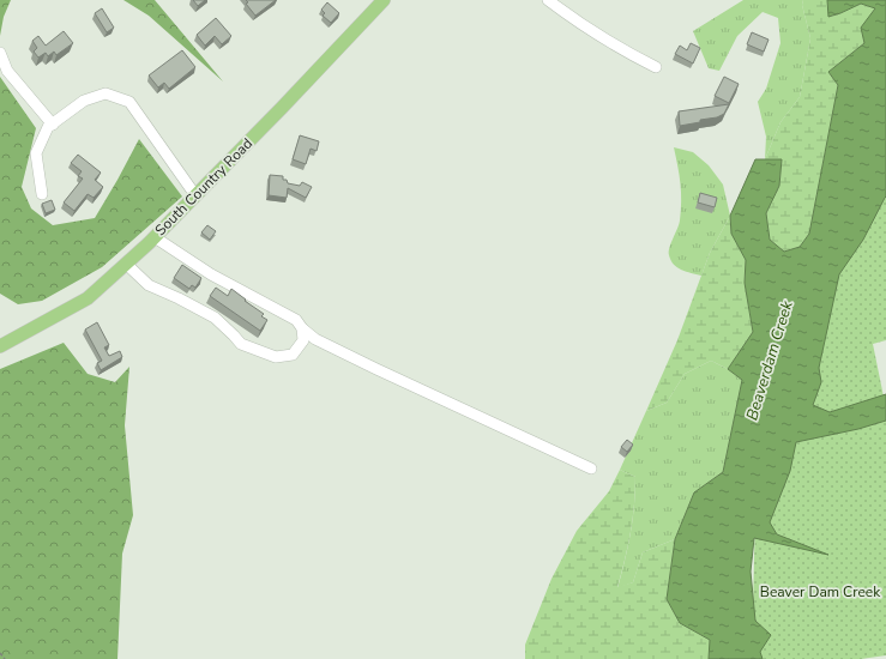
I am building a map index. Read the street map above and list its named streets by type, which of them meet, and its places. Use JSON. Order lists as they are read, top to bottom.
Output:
{
  "streets": {
    "main road": ["South Country Road"]
  },
  "water": ["Beaverdam Creek"],
  "parks": ["Beaver Dam Creek"]
}
